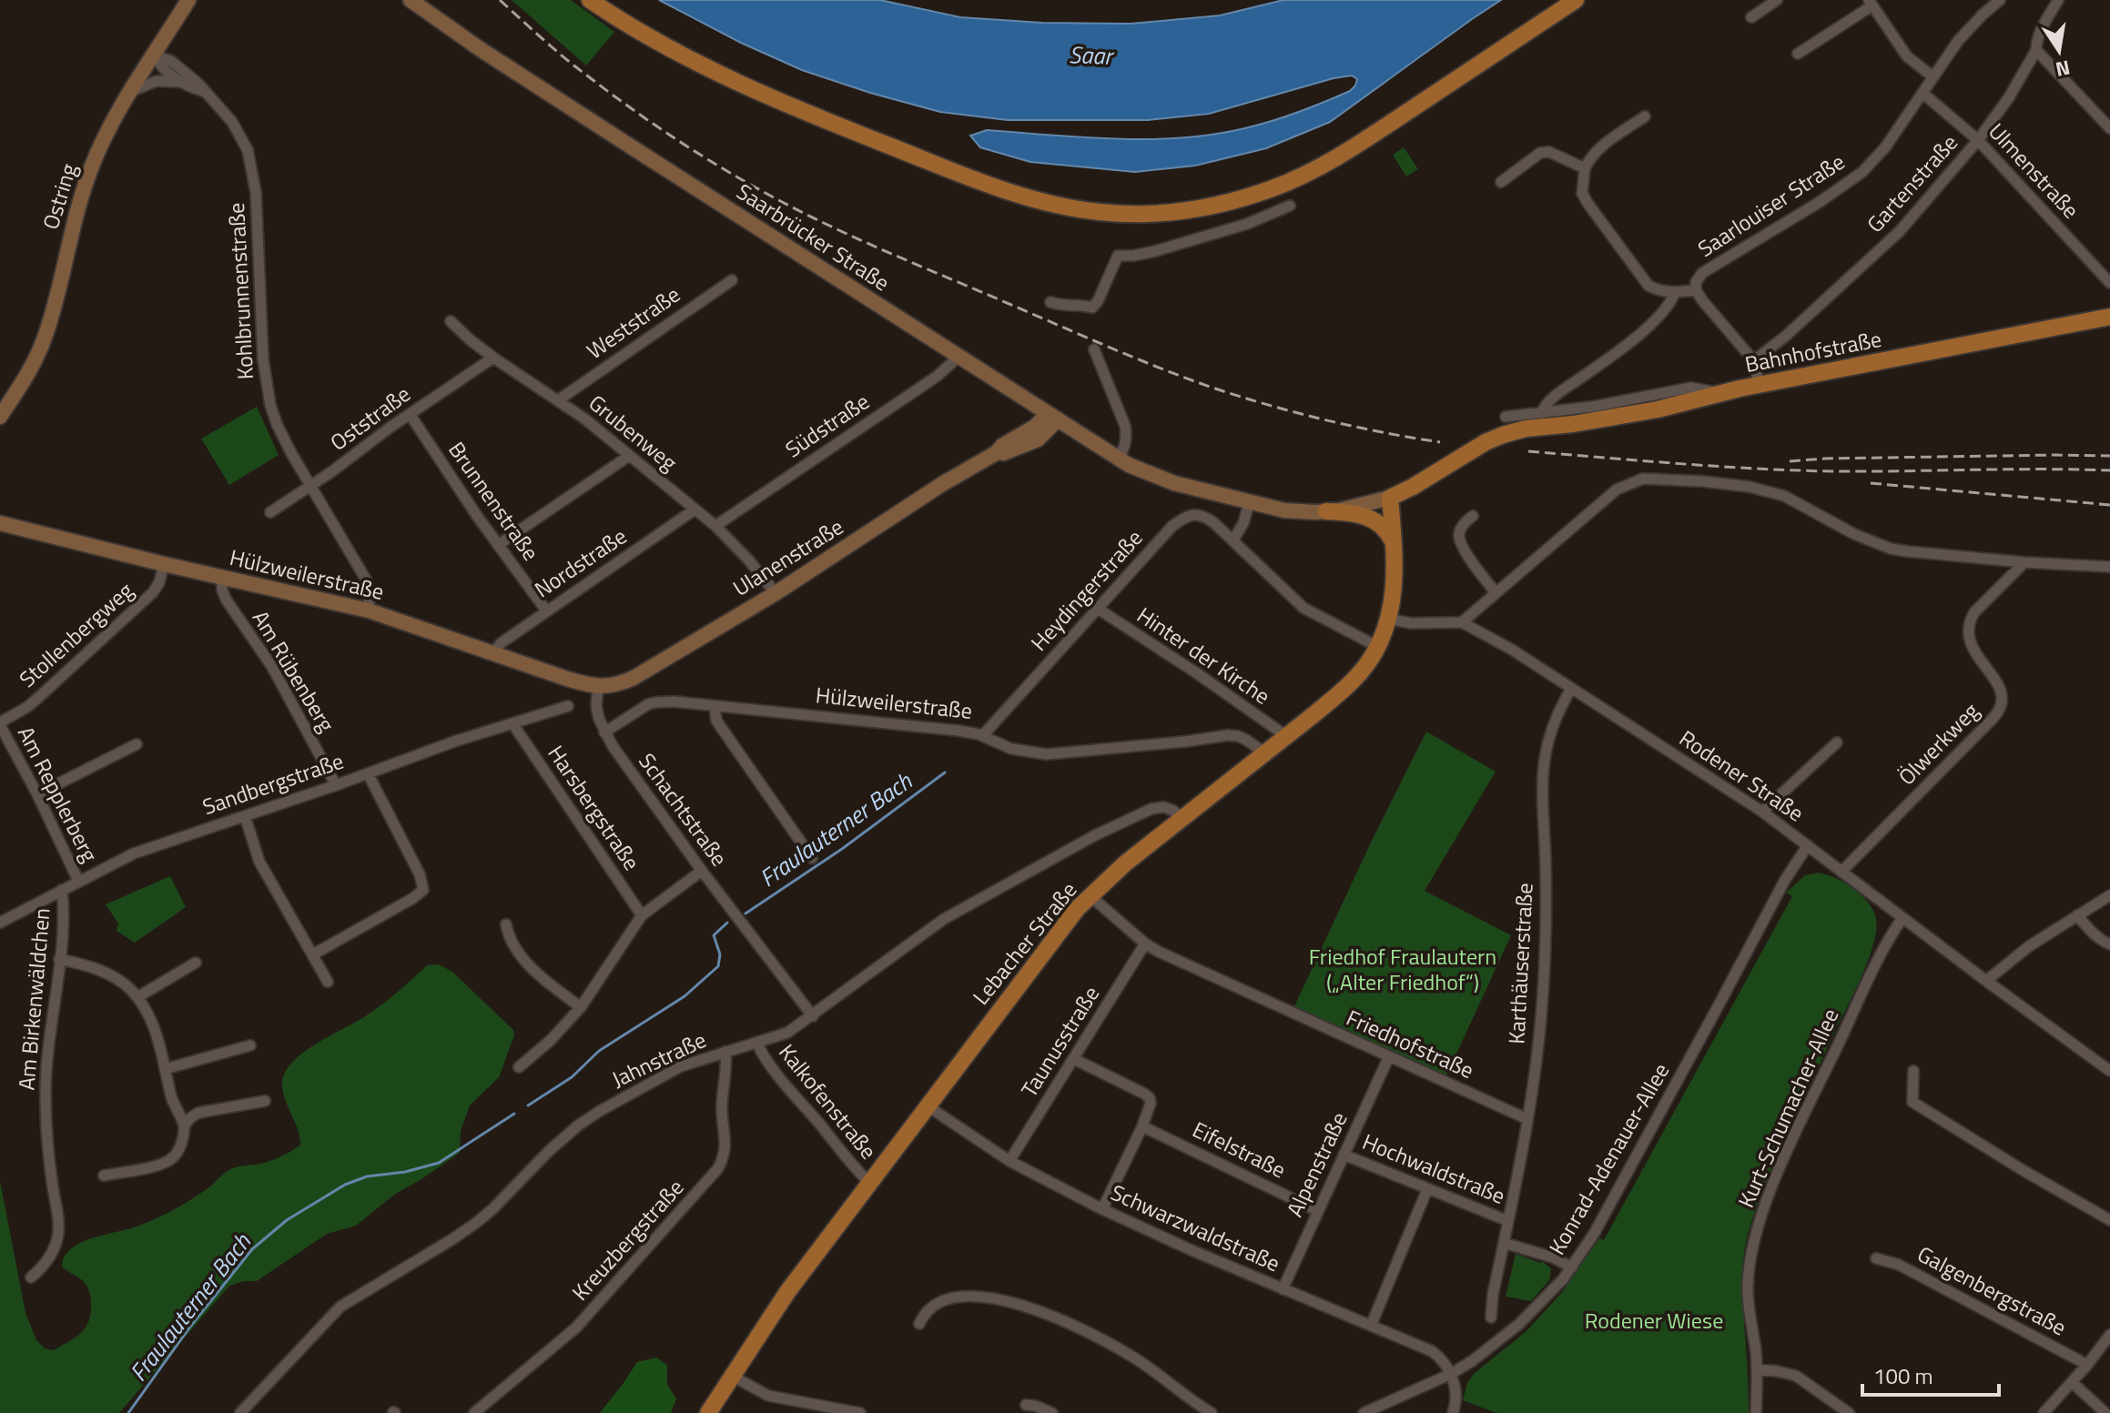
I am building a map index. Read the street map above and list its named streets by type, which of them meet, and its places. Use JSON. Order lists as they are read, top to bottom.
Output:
{
  "streets": {
    "main road": ["Bahnhofstraße", "Lebacher Straße"],
    "street": [
      "Ulmenstraße",
      "Gartenstraße",
      "Ostring",
      "Saarlouiser Straße",
      "Saarbrücker Straße",
      "Kohlbrunnenstraße",
      "Weststraße",
      "Oststraße",
      "Südstraße",
      "Grubenweg",
      "Brunnenstraße",
      "Ulanenstraße",
      "Nordstraße",
      "Hülzweilerstraße",
      "Heydingerstraße",
      "Stollenbergweg",
      "Hinter der Kirche",
      "Am Rübenberg",
      "Ölwerkweg",
      "Rodener Straße",
      "Sandbergstraße",
      "Am Repplerberg",
      "Harsbergstraße",
      "Schachtstraße",
      "Karthäuserstraße",
      "Am Birkenwäldchen",
      "Taunusstraße",
      "Friedhofstraße",
      "Jahnstraße",
      "Kalkofenstraße",
      "Kurt-Schumacher-Allee",
      "Eifelstraße",
      "Konrad-Adenauer-Allee",
      "Alpenstraße",
      "Hochwaldstraße",
      "Schwarzwaldstraße",
      "Kreuzbergstraße",
      "Galgenbergstraße"
    ]
  },
  "crossings": [
    ["Ulmenstraße", "Gartenstraße"],
    ["Ulmenstraße", "Saarlouiser Straße"],
    ["Ostring", "Kohlbrunnenstraße"],
    ["Saarbrücker Straße", "Bahnhofstraße"],
    ["Saarbrücker Straße", "Südstraße"],
    ["Saarbrücker Straße", "Ulanenstraße"],
    ["Saarbrücker Straße", "Lebacher Straße"],
    ["Kohlbrunnenstraße", "Oststraße"],
    ["Kohlbrunnenstraße", "Hülzweilerstraße"],
    ["Weststraße", "Grubenweg"],
    ["Bahnhofstraße", "Lebacher Straße"],
    ["Oststraße", "Grubenweg"],
    ["Oststraße", "Brunnenstraße"],
    ["Südstraße", "Grubenweg"],
    ["Grubenweg", "Ulanenstraße"],
    ["Grubenweg", "Nordstraße"],
    ["Brunnenstraße", "Nordstraße"],
    ["Ulanenstraße", "Hülzweilerstraße"],
    ["Ulanenstraße", "Schachtstraße"],
    ["Nordstraße", "Hülzweilerstraße"],
    ["Hülzweilerstraße", "Heydingerstraße"],
    ["Hülzweilerstraße", "Stollenbergweg"],
    ["Hülzweilerstraße", "Am Rübenberg"],
    ["Hülzweilerstraße", "Schachtstraße"],
    ["Hülzweilerstraße", "Lebacher Straße"],
    ["Heydingerstraße", "Hinter der Kirche"],
    ["Heydingerstraße", "Lebacher Straße"],
    ["Stollenbergweg", "Am Repplerberg"],
    ["Hinter der Kirche", "Lebacher Straße"],
    ["Am Rübenberg", "Sandbergstraße"],
    ["Ölwerkweg", "Rodener Straße"],
    ["Rodener Straße", "Karthäuserstraße"],
    ["Rodener Straße", "Kurt-Schumacher-Allee"],
    ["Rodener Straße", "Konrad-Adenauer-Allee"],
    ["Sandbergstraße", "Am Repplerberg"],
    ["Sandbergstraße", "Harsbergstraße"],
    ["Sandbergstraße", "Am Birkenwäldchen"],
    ["Schachtstraße", "Jahnstraße"],
    ["Lebacher Straße", "Friedhofstraße"],
    ["Lebacher Straße", "Jahnstraße"],
    ["Lebacher Straße", "Kalkofenstraße"],
    ["Lebacher Straße", "Schwarzwaldstraße"],
    ["Karthäuserstraße", "Friedhofstraße"],
    ["Karthäuserstraße", "Hochwaldstraße"],
    ["Taunusstraße", "Friedhofstraße"],
    ["Taunusstraße", "Schwarzwaldstraße"],
    ["Friedhofstraße", "Alpenstraße"],
    ["Jahnstraße", "Kalkofenstraße"],
    ["Jahnstraße", "Kreuzbergstraße"],
    ["Eifelstraße", "Alpenstraße"],
    ["Konrad-Adenauer-Allee", "Schwarzwaldstraße"],
    ["Alpenstraße", "Hochwaldstraße"],
    ["Alpenstraße", "Schwarzwaldstraße"]
  ],
  "water": ["Saar", "Fraulauterner Bach"],
  "parks": ["Friedhof Fraulautern („Alter Friedhof“)", "Rodener Wiese"],
  "scale_bar": "100 m",
  "north": "bottom"
}
